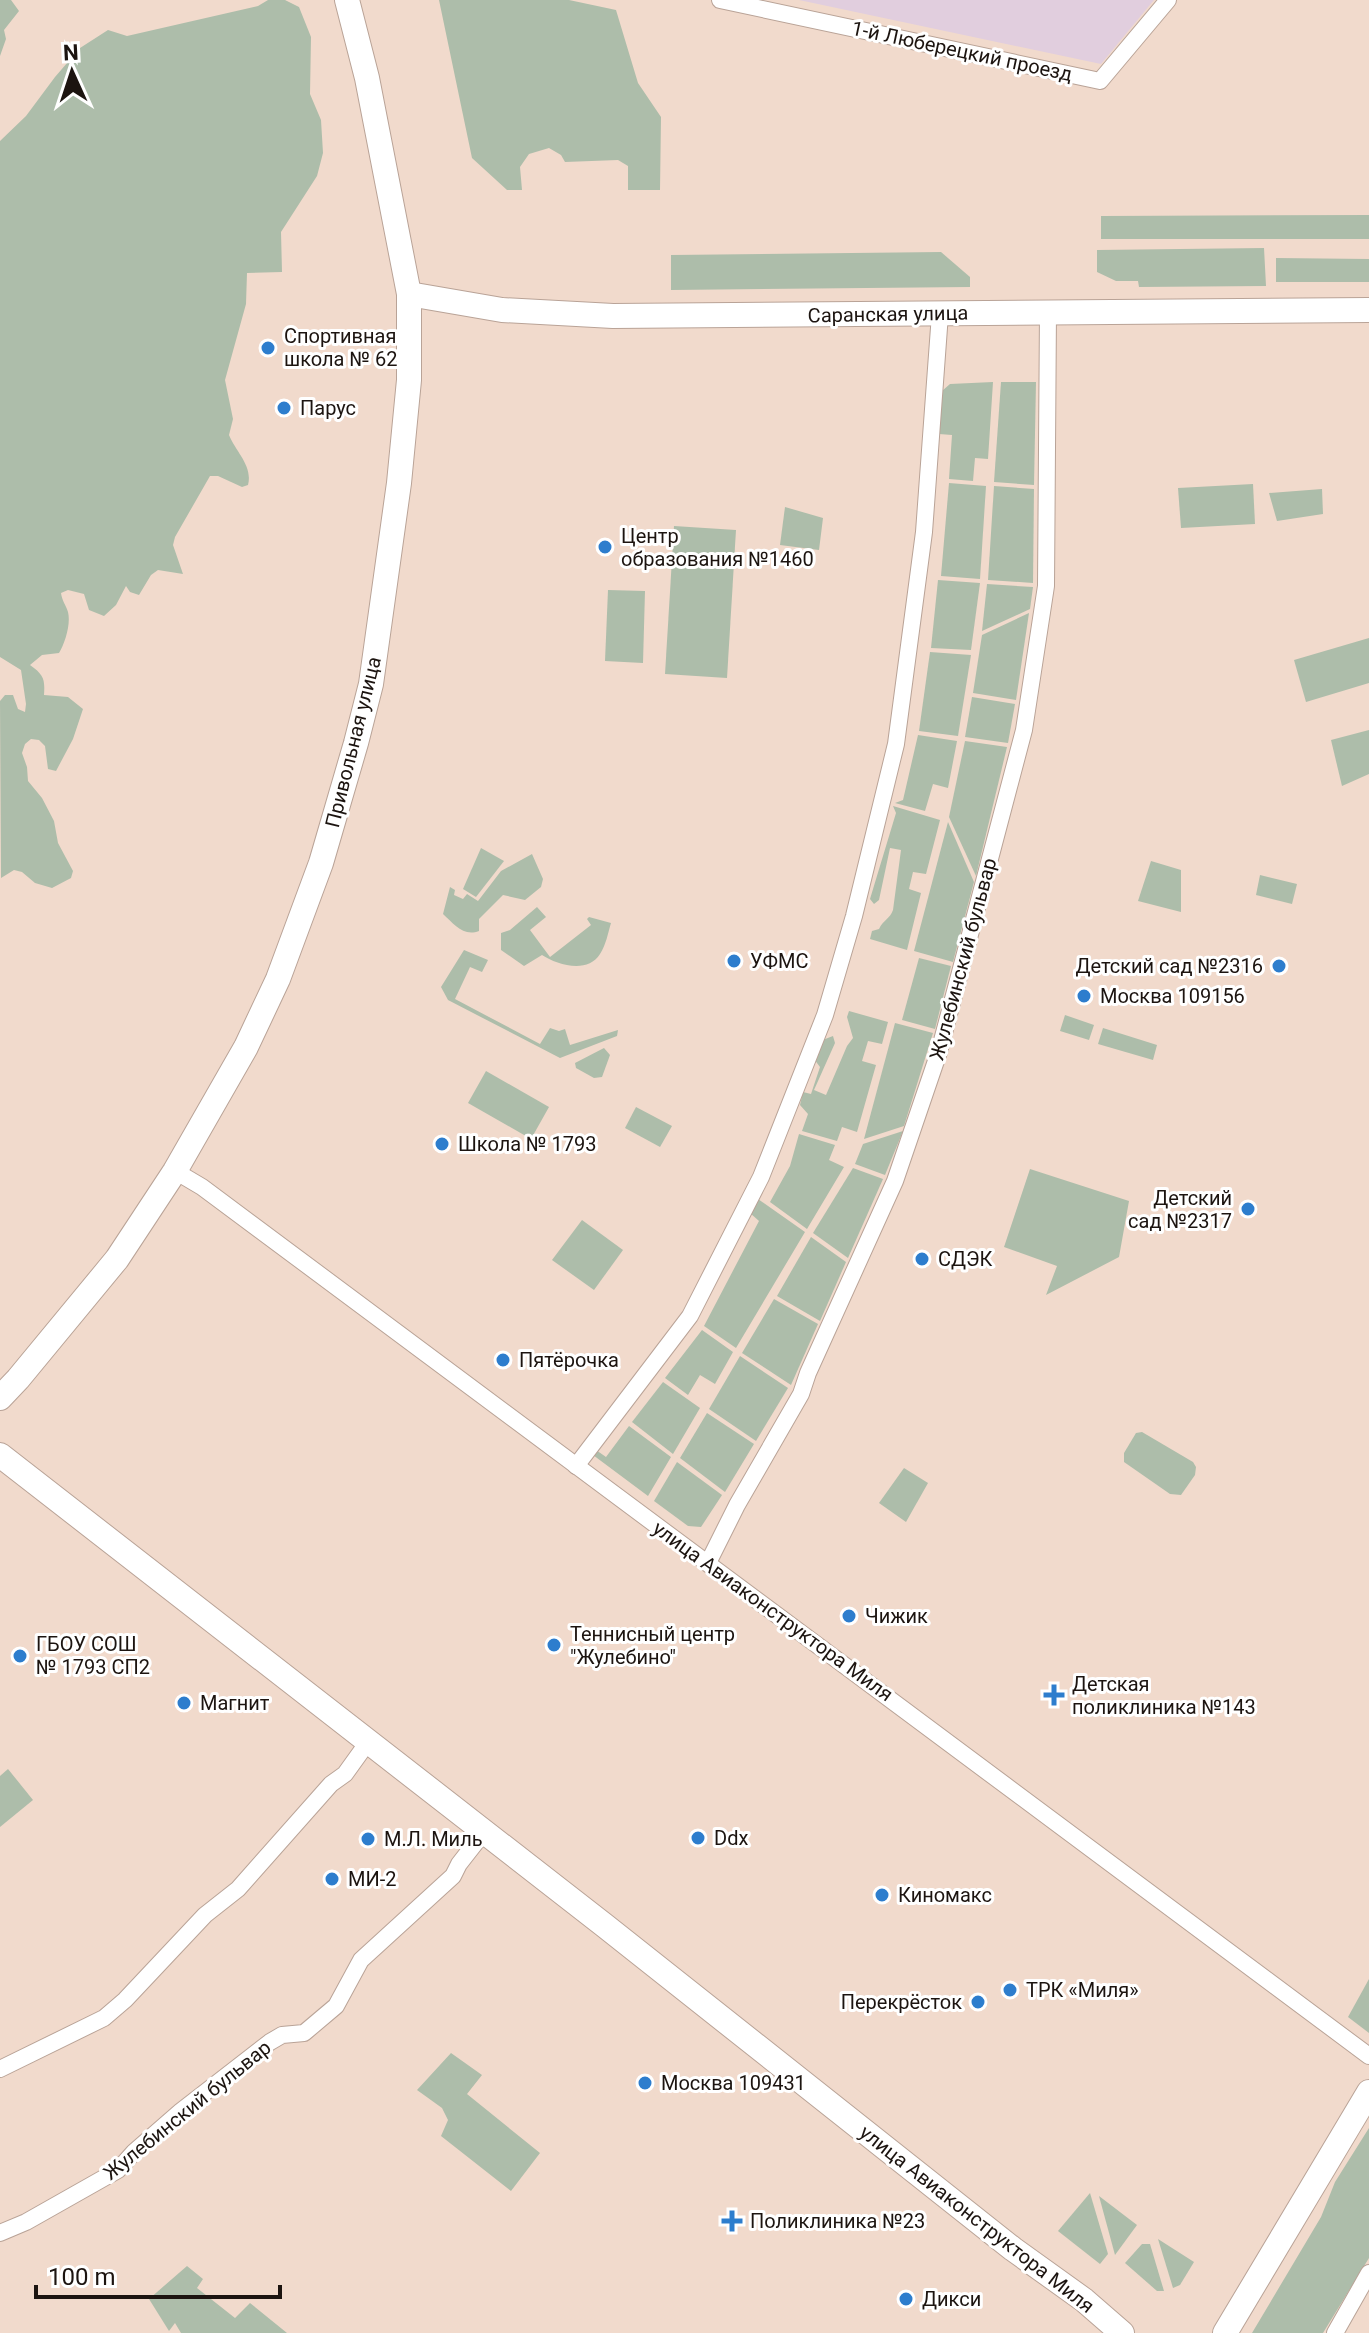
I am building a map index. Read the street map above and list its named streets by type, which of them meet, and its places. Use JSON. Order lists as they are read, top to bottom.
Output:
{
  "streets": {
    "main road": ["Саранская улица", "Привольная улица", "улица Авиаконструктора Миля"],
    "street": ["1-й Люберецкий проезд", "Жулебинский бульвар"]
  },
  "crossings": [
    ["Саранская улица", "Привольная улица"],
    ["Саранская улица", "Жулебинский бульвар"],
    ["Привольная улица", "улица Авиаконструктора Миля"],
    ["Жулебинский бульвар", "улица Авиаконструктора Миля"]
  ],
  "places": {
    "other": [
      "Спортивная школа № 62",
      "Парус",
      "Центр образования №1460",
      "УФМС",
      "Детский сад №2316",
      "Москва 109156",
      "Школа № 1793",
      "Детский сад №2317",
      "СДЭК",
      "Пятёрочка",
      "Чижик",
      "Теннисный центр \"Жулебино\"",
      "ГБОУ СОШ № 1793 СП2",
      "Магнит",
      "Ddx",
      "М.Л. Миль",
      "МИ-2",
      "Киномакс",
      "ТРК «Миля»",
      "Перекрёсток",
      "Москва 109431",
      "Дикси"
    ],
    "health": ["Детская поликлиника №143", "Поликлиника №23"]
  },
  "scale_bar": "100 m",
  "north": "top"
}
